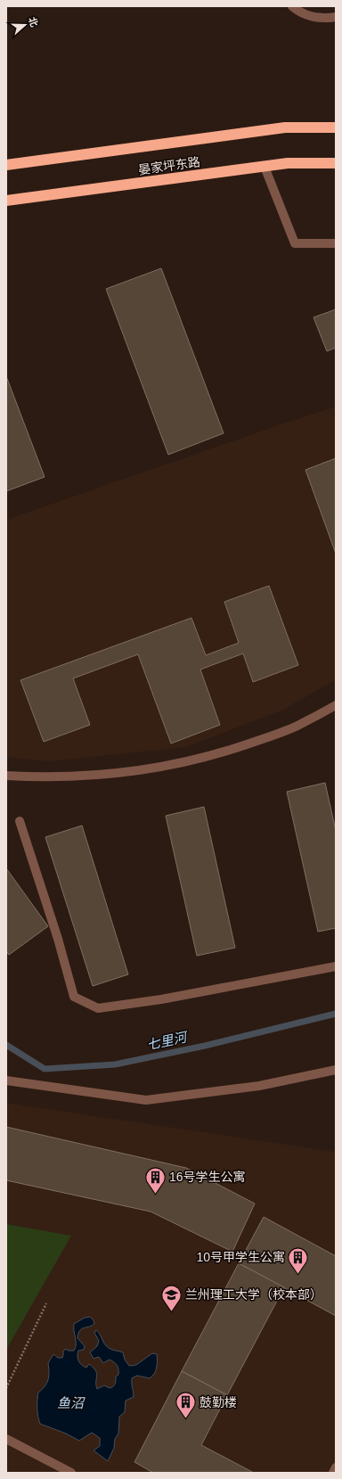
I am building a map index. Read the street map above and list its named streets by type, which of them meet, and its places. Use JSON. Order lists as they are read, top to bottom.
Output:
{
  "streets": {
    "highway": ["晏家坪东路"]
  },
  "water": ["七里河", "鱼沼"],
  "places": {
    "building": ["16号学生公寓", "10号甲学生公寓", "鼓勤楼"],
    "school or university": ["兰州理工大学（校本部）"]
  },
  "north": "right"
}
